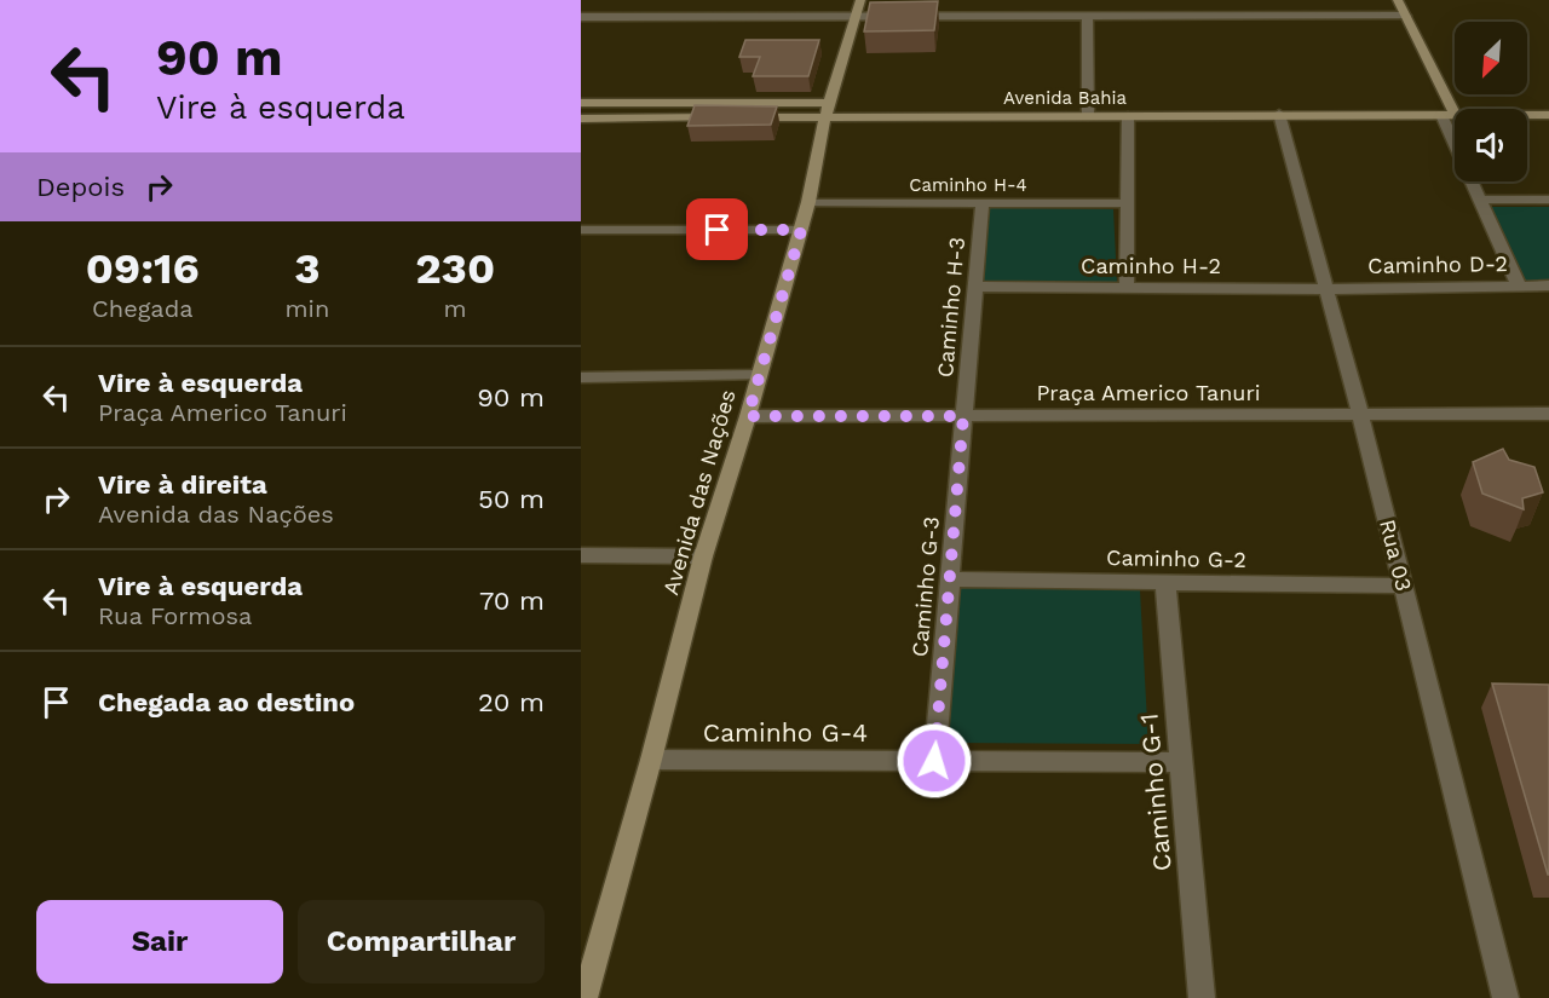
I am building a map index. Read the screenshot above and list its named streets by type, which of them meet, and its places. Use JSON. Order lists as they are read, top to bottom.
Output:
{
  "streets": {
    "street": [
      "Avenida Bahia",
      "Caminho H-4",
      "Caminho D-2",
      "Caminho H-2",
      "Caminho H-3",
      "Praça Americo Tanuri",
      "Avenida das Nações",
      "Rua 03",
      "Caminho G-2",
      "Caminho G-3",
      "Caminho G-4",
      "Caminho G-1"
    ]
  },
  "crossings": [
    ["Avenida Bahia", "Avenida das Nações"],
    ["Avenida Bahia", "Rua 03"],
    ["Caminho H-4", "Caminho H-3"],
    ["Caminho H-4", "Avenida das Nações"],
    ["Caminho D-2", "Caminho H-2"],
    ["Caminho D-2", "Rua 03"],
    ["Caminho H-2", "Caminho H-3"],
    ["Caminho H-2", "Rua 03"],
    ["Caminho H-3", "Praça Americo Tanuri"],
    ["Caminho H-3", "Caminho G-3"],
    ["Praça Americo Tanuri", "Avenida das Nações"],
    ["Praça Americo Tanuri", "Rua 03"],
    ["Praça Americo Tanuri", "Caminho G-3"],
    ["Avenida das Nações", "Caminho G-4"],
    ["Rua 03", "Caminho G-2"],
    ["Caminho G-2", "Caminho G-3"],
    ["Caminho G-2", "Caminho G-1"],
    ["Caminho G-3", "Caminho G-4"],
    ["Caminho G-4", "Caminho G-1"]
  ],
  "north": "bottom left",
  "page": {
    "turn": ["90 m", "Vire à esquerda"],
    "then": "Depois",
    "eta": [
      "09:16",
      "Chegada",
      "3",
      "min",
      "230",
      "m"
    ],
    "list": [
      {
        "name": "Vire à esquerda",
        "note": "Praça Americo Tanuri",
        "value": "90 m"
      },
      {
        "name": "Vire à direita",
        "note": "Avenida das Nações",
        "value": "50 m"
      },
      {
        "name": "Vire à esquerda",
        "note": "Rua Formosa",
        "value": "70 m"
      },
      {
        "name": "Chegada ao destino",
        "value": "20 m"
      }
    ],
    "buttons": ["Sair", "Compartilhar"]
  }
}
